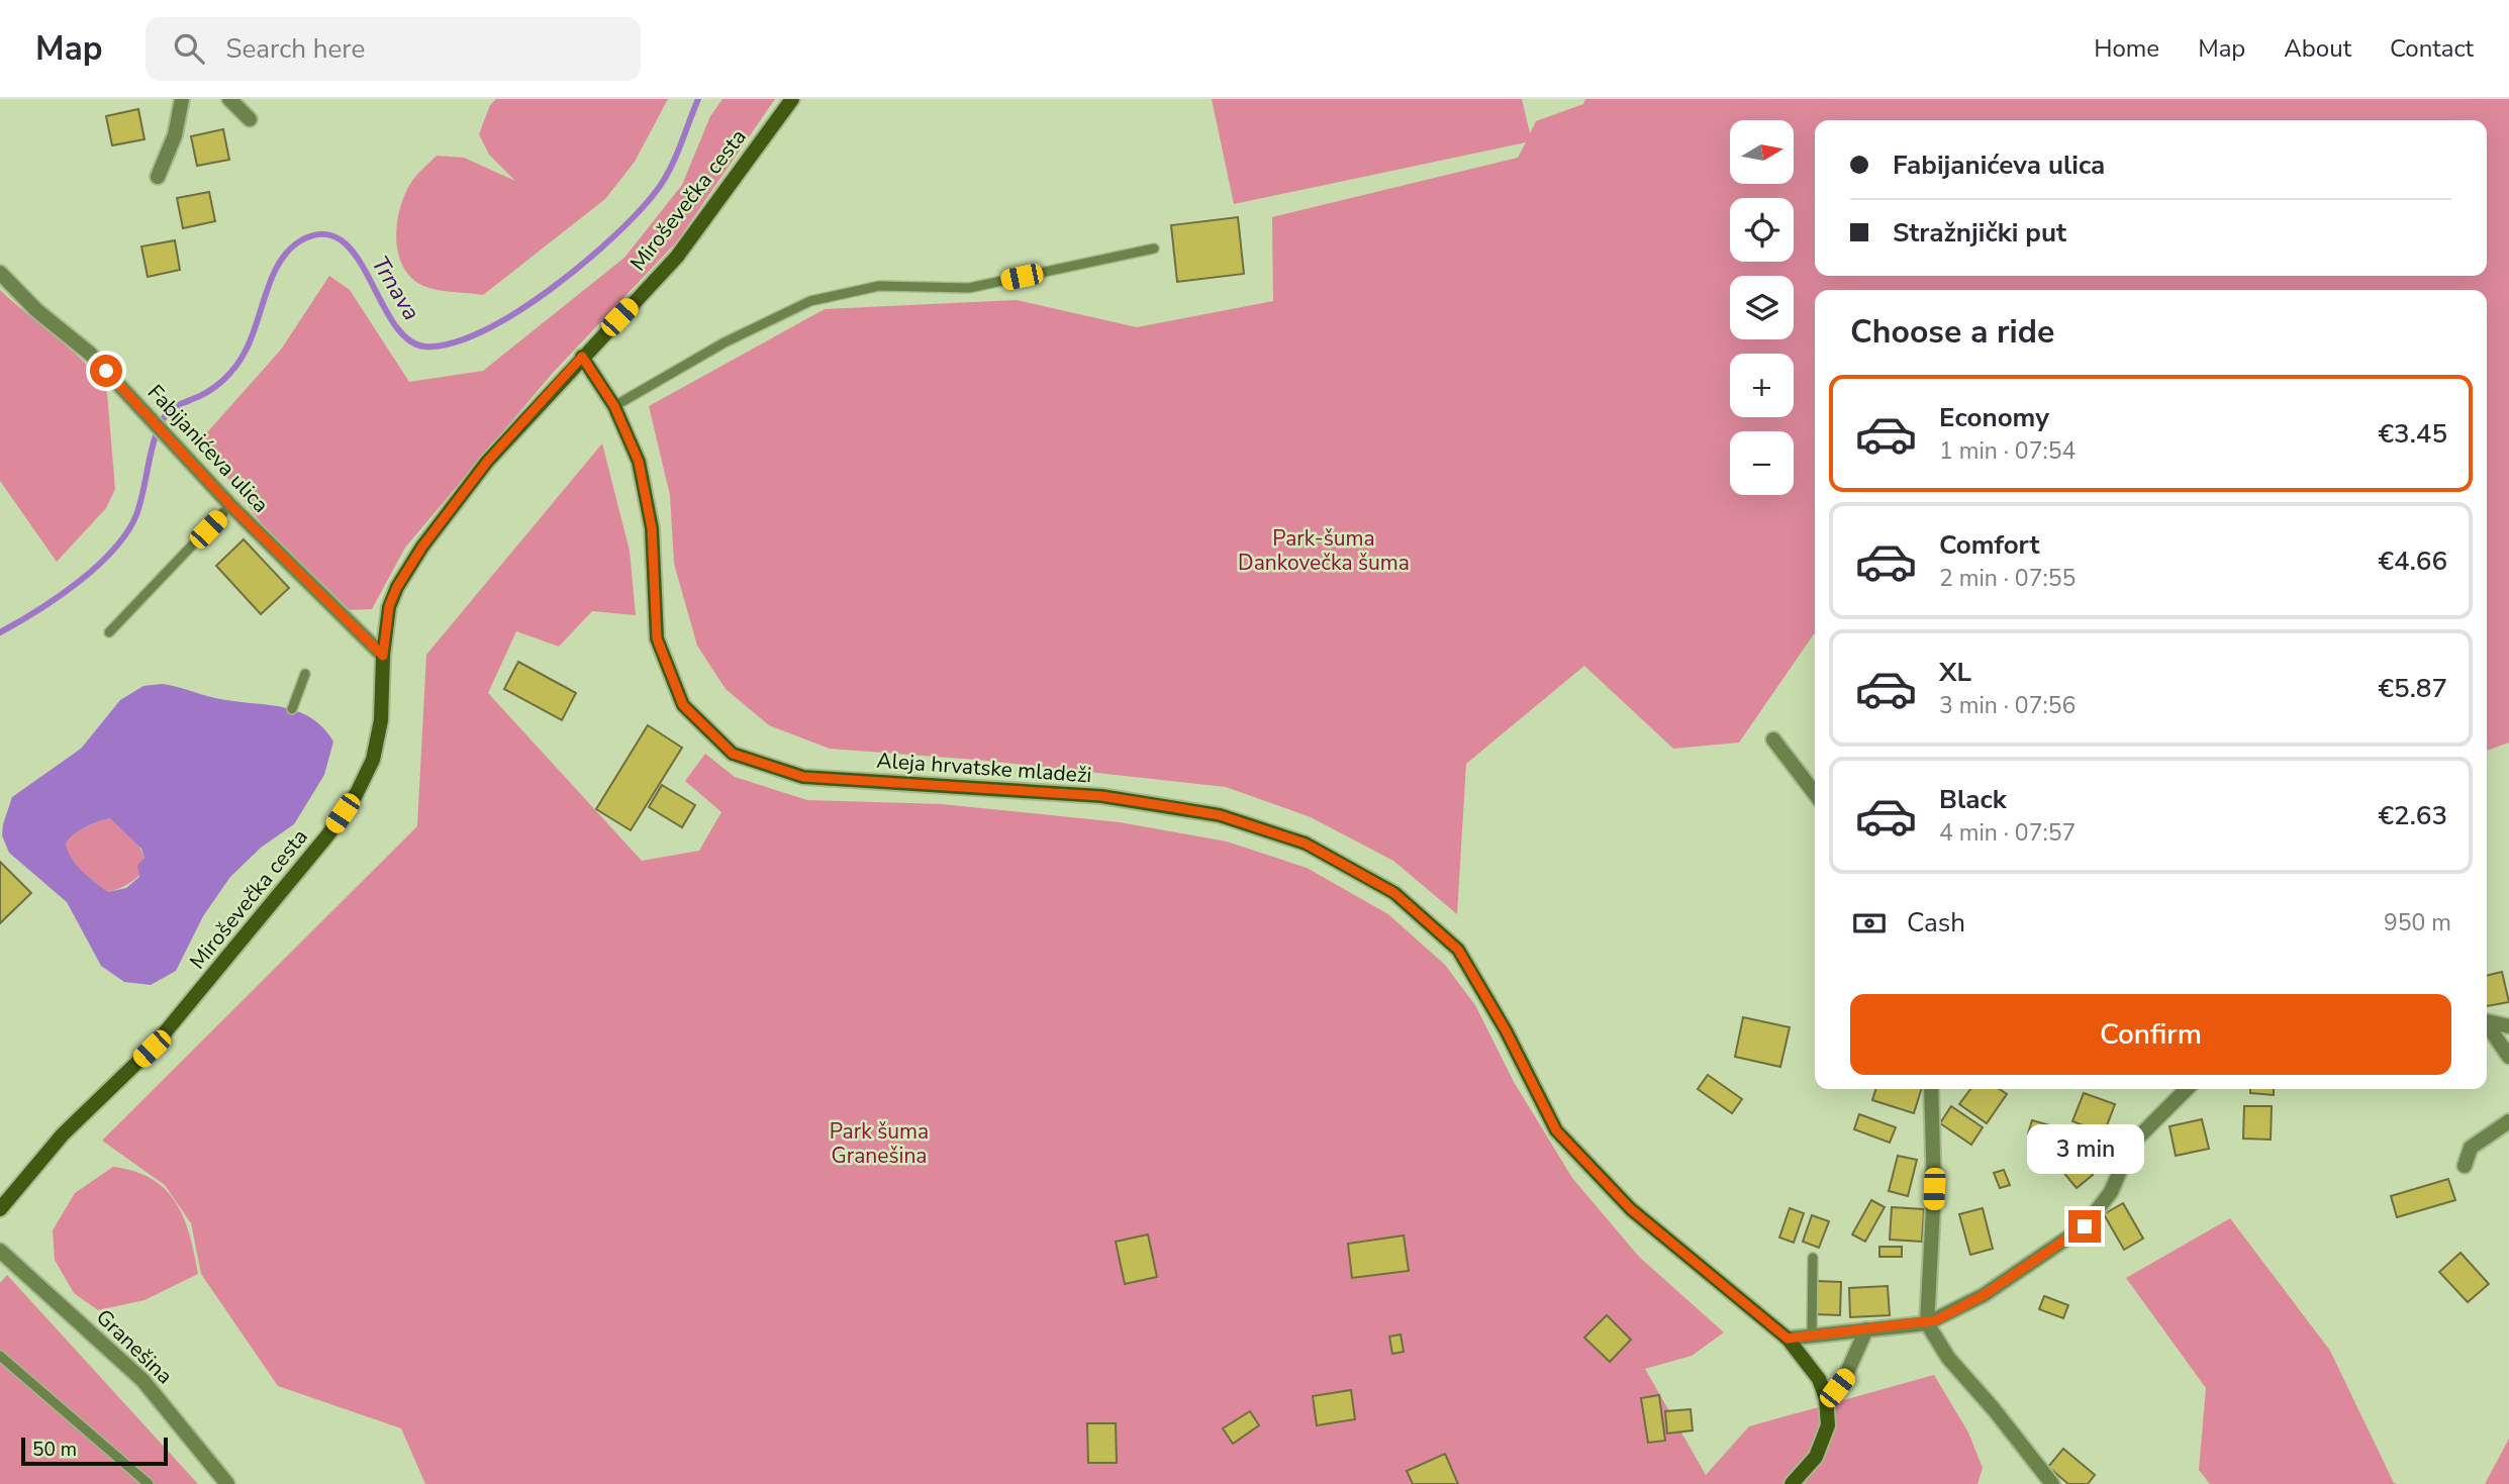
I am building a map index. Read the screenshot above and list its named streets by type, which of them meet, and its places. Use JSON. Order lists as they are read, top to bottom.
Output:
{
  "streets": {
    "street": [
      "Miroševečka cesta",
      "Fabijanićeva ulica",
      "Aleja hrvatske mladeži",
      "Granešina"
    ]
  },
  "crossings": [
    ["Miroševečka cesta", "Fabijanićeva ulica"],
    ["Miroševečka cesta", "Aleja hrvatske mladeži"]
  ],
  "water": ["Trnava"],
  "parks": ["Park-šuma Dankovečka šuma", "Park šuma Granešina"],
  "scale_bar": "50 m",
  "north": "right",
  "page": {
    "header": "Map",
    "search": "Search here",
    "nav": [
      "Home",
      "Map",
      "About",
      "Contact"
    ],
    "map_buttons": ["+", "−"],
    "banner": ["Fabijanićeva ulica", "Stražnjički put"],
    "heading": "Choose a ride",
    "list": [
      {
        "name": "Economy",
        "note": "1 min · 07:54",
        "value": "€3.45"
      },
      {
        "name": "Comfort",
        "note": "2 min · 07:55",
        "value": "€4.66"
      },
      {
        "name": "XL",
        "note": "3 min · 07:56",
        "value": "€5.87"
      },
      {
        "name": "Black",
        "note": "4 min · 07:57",
        "value": "€2.63"
      }
    ],
    "pay": ["Cash", "950 m"],
    "buttons": "Confirm",
    "bubble": "3 min",
    "scale": "50 m"
  }
}
